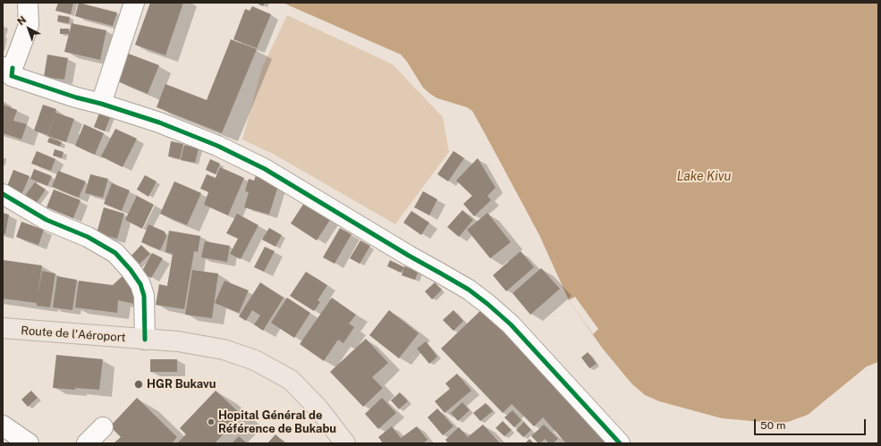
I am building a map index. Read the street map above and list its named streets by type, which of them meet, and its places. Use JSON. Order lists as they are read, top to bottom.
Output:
{
  "streets": {
    "highway": ["Route de l'Aéroport"]
  },
  "water": ["Lake Kivu"],
  "places": ["HGR Bukavu", "Hopital Général de Référence de Bukabu"],
  "scale_bar": "50 m",
  "north": "top left"
}
